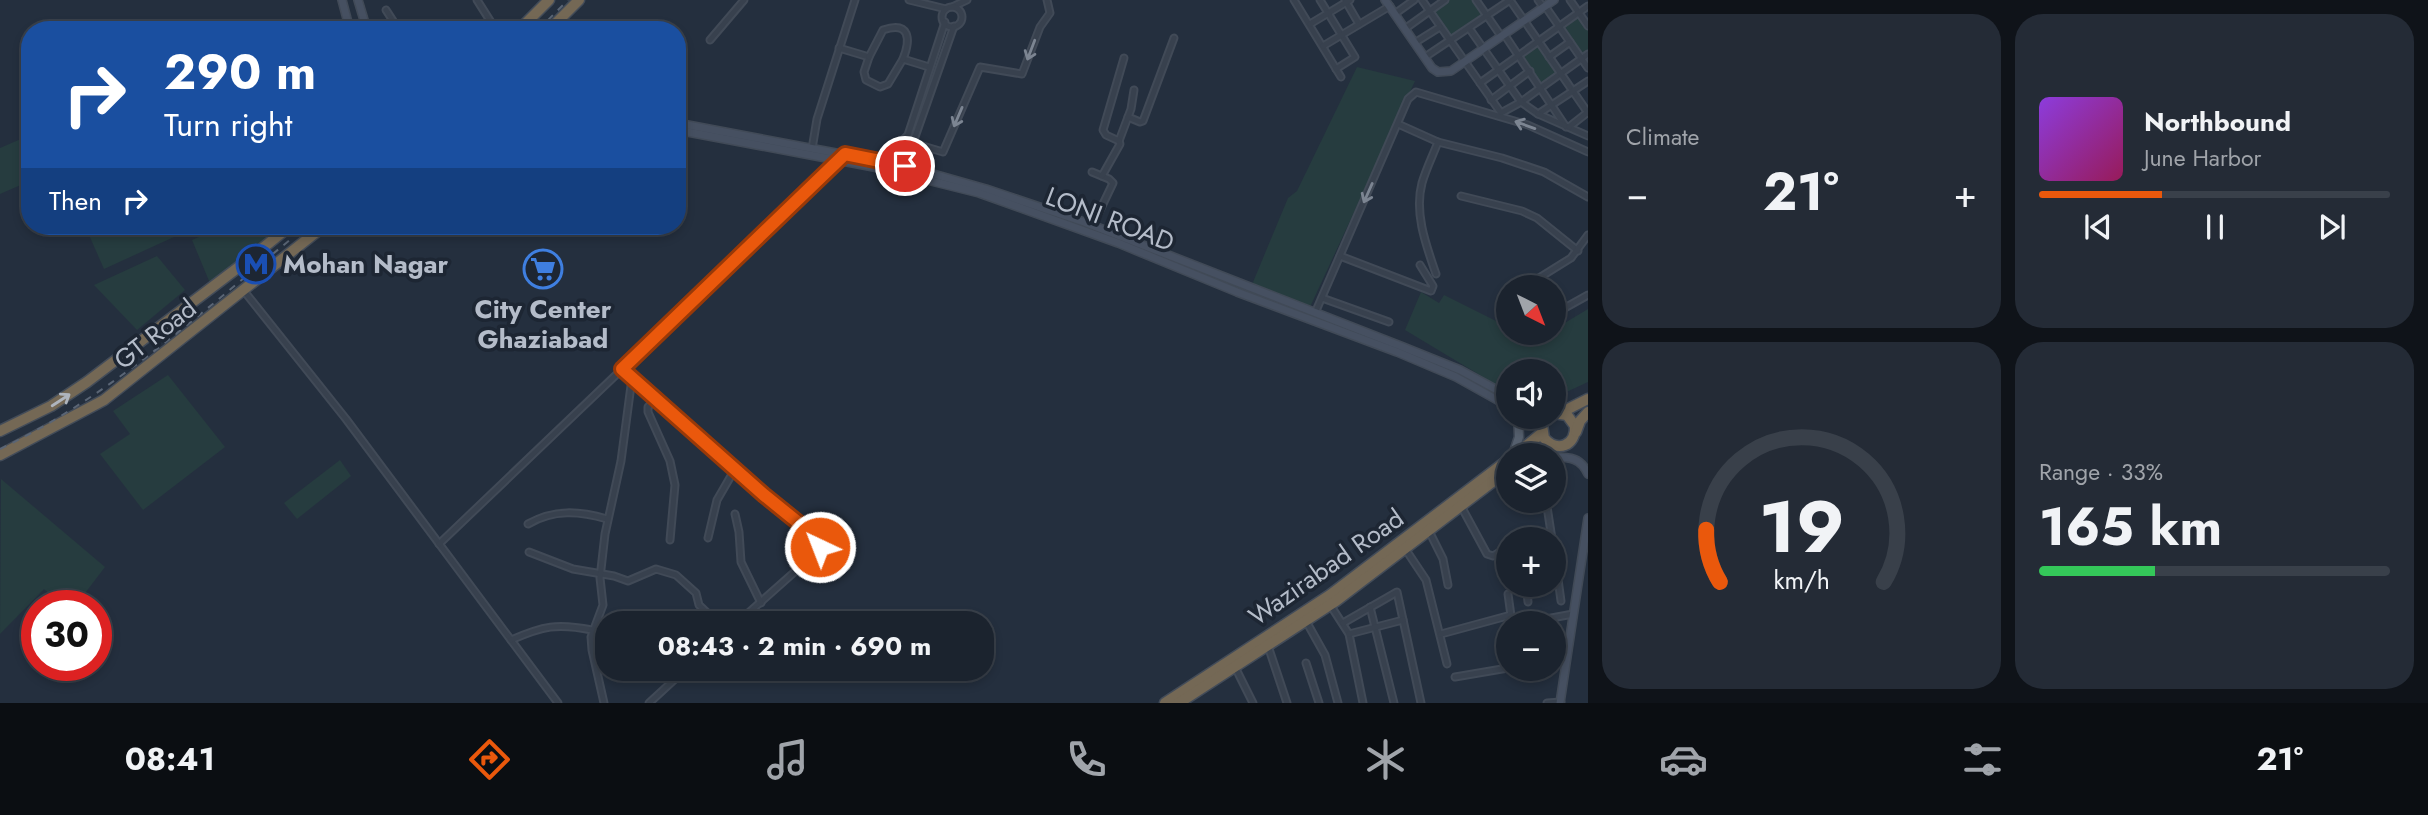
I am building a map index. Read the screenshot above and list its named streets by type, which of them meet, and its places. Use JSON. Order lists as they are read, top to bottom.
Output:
{
  "streets": {
    "highway": ["GT Road", "Wazirabad Road"],
    "street": ["LONI ROAD"]
  },
  "places": {
    "metro station": ["Mohan Nagar"],
    "supermarket": ["City Center Ghaziabad"]
  },
  "north": "bottom right",
  "page": {
    "tile": [
      "Climate",
      ["Range · 33%", "165 km"]
    ],
    "turn": ["290 m", "Turn right"],
    "song": ["Northbound", "June Harbor"],
    "heat": ["−", "21°", "+"],
    "then": "Then",
    "map_buttons": ["+", "−"],
    "limit": "30",
    "trip": "08:43 · 2 min · 690 m",
    "tabs": ["08:41", "21°"],
    "gauge": ["19", "km/h"]
  }
}
